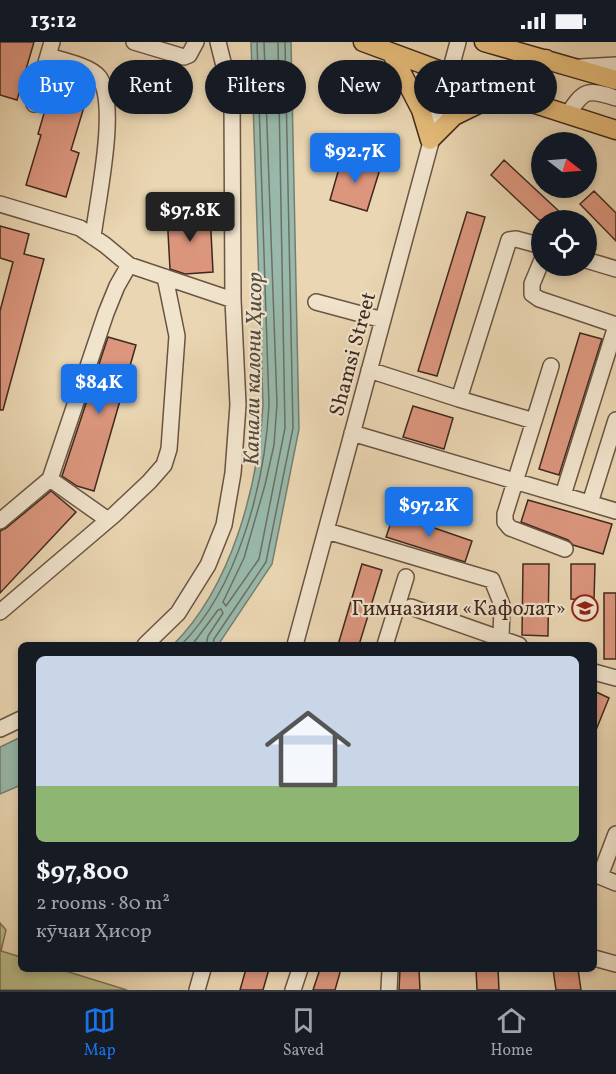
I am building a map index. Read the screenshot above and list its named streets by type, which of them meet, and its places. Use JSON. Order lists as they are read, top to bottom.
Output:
{
  "streets": {
    "street": ["Shamsi Street"]
  },
  "water": ["Канали калони Ҳисор"],
  "places": {
    "school or university": ["Гимназияи «Кафолат»"]
  },
  "north": "right",
  "page": {
    "status": "13:12",
    "chip": [
      "Buy",
      "Rent",
      "Filters",
      "New",
      "Apartment"
    ],
    "price": [
      "$92.7K",
      "$97.8K",
      "$84K",
      "$97.2K"
    ],
    "list": [
      {
        "name": "$97,800",
        "note": "2 rooms · 80 m² · кӯчаи Ҳисор"
      }
    ],
    "tabs": ["Map", "Saved", "Home"]
  }
}
